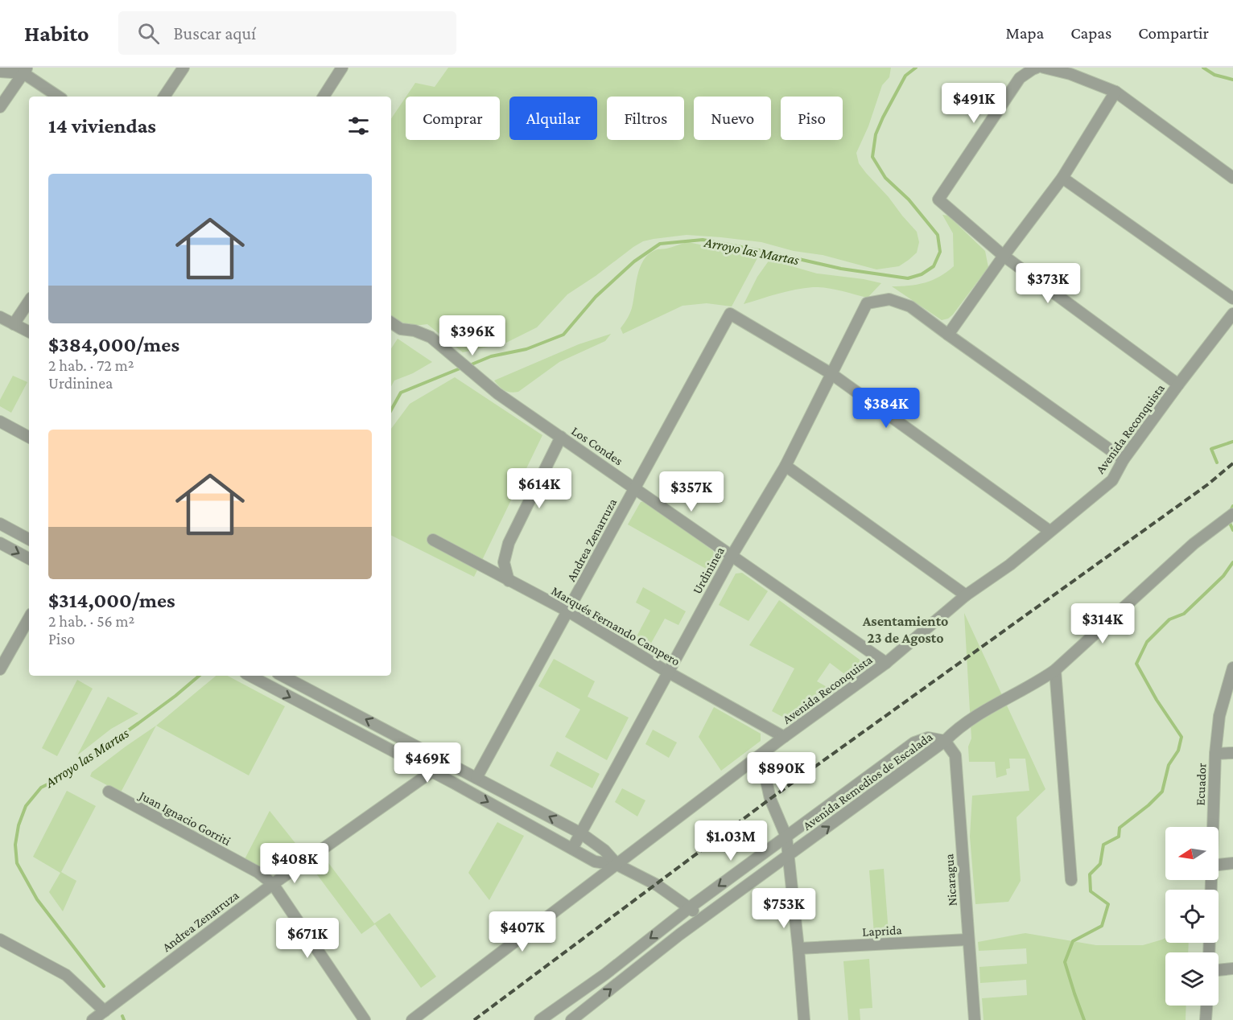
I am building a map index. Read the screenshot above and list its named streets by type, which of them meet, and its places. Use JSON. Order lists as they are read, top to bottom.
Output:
{
  "streets": {
    "street": [
      "Avenida Reconquista",
      "Los Condes",
      "Andrea Zenarruza",
      "Urdininea",
      "Marqués Fernando Campero",
      "Avenida Remedios de Escalada",
      "Ecuador",
      "Juan Ignacio Gorriti",
      "Nicaragua",
      "Laprida"
    ]
  },
  "crossings": [
    ["Avenida Reconquista", "Los Condes"],
    ["Avenida Reconquista", "Marqués Fernando Campero"],
    ["Los Condes", "Andrea Zenarruza"],
    ["Los Condes", "Urdininea"],
    ["Andrea Zenarruza", "Urdininea"],
    ["Andrea Zenarruza", "Marqués Fernando Campero"],
    ["Andrea Zenarruza", "Juan Ignacio Gorriti"],
    ["Urdininea", "Marqués Fernando Campero"],
    ["Avenida Remedios de Escalada", "Nicaragua"],
    ["Nicaragua", "Laprida"]
  ],
  "districts": ["Asentamiento 23 de Agosto"],
  "water": ["Arroyo las Martas"],
  "north": "left",
  "page": {
    "header": "Habito",
    "search": "Buscar aquí",
    "nav": ["Mapa", "Capas", "Compartir"],
    "price": [
      "$491K",
      "$373K",
      "$396K",
      "$384K",
      "$614K",
      "$357K",
      "$314K",
      "$469K",
      "$890K",
      "$1.03M",
      "$408K",
      "$753K",
      "$407K",
      "$671K"
    ],
    "chip": [
      "Comprar",
      "Alquilar",
      "Filtros",
      "Nuevo",
      "Piso"
    ],
    "heading": "14 viviendas",
    "list": [
      {
        "name": "$384,000/mes",
        "note": "2 hab. · 72 m² · Urdininea"
      },
      {
        "name": "$314,000/mes",
        "note": "2 hab. · 56 m² · Piso"
      }
    ]
  }
}
